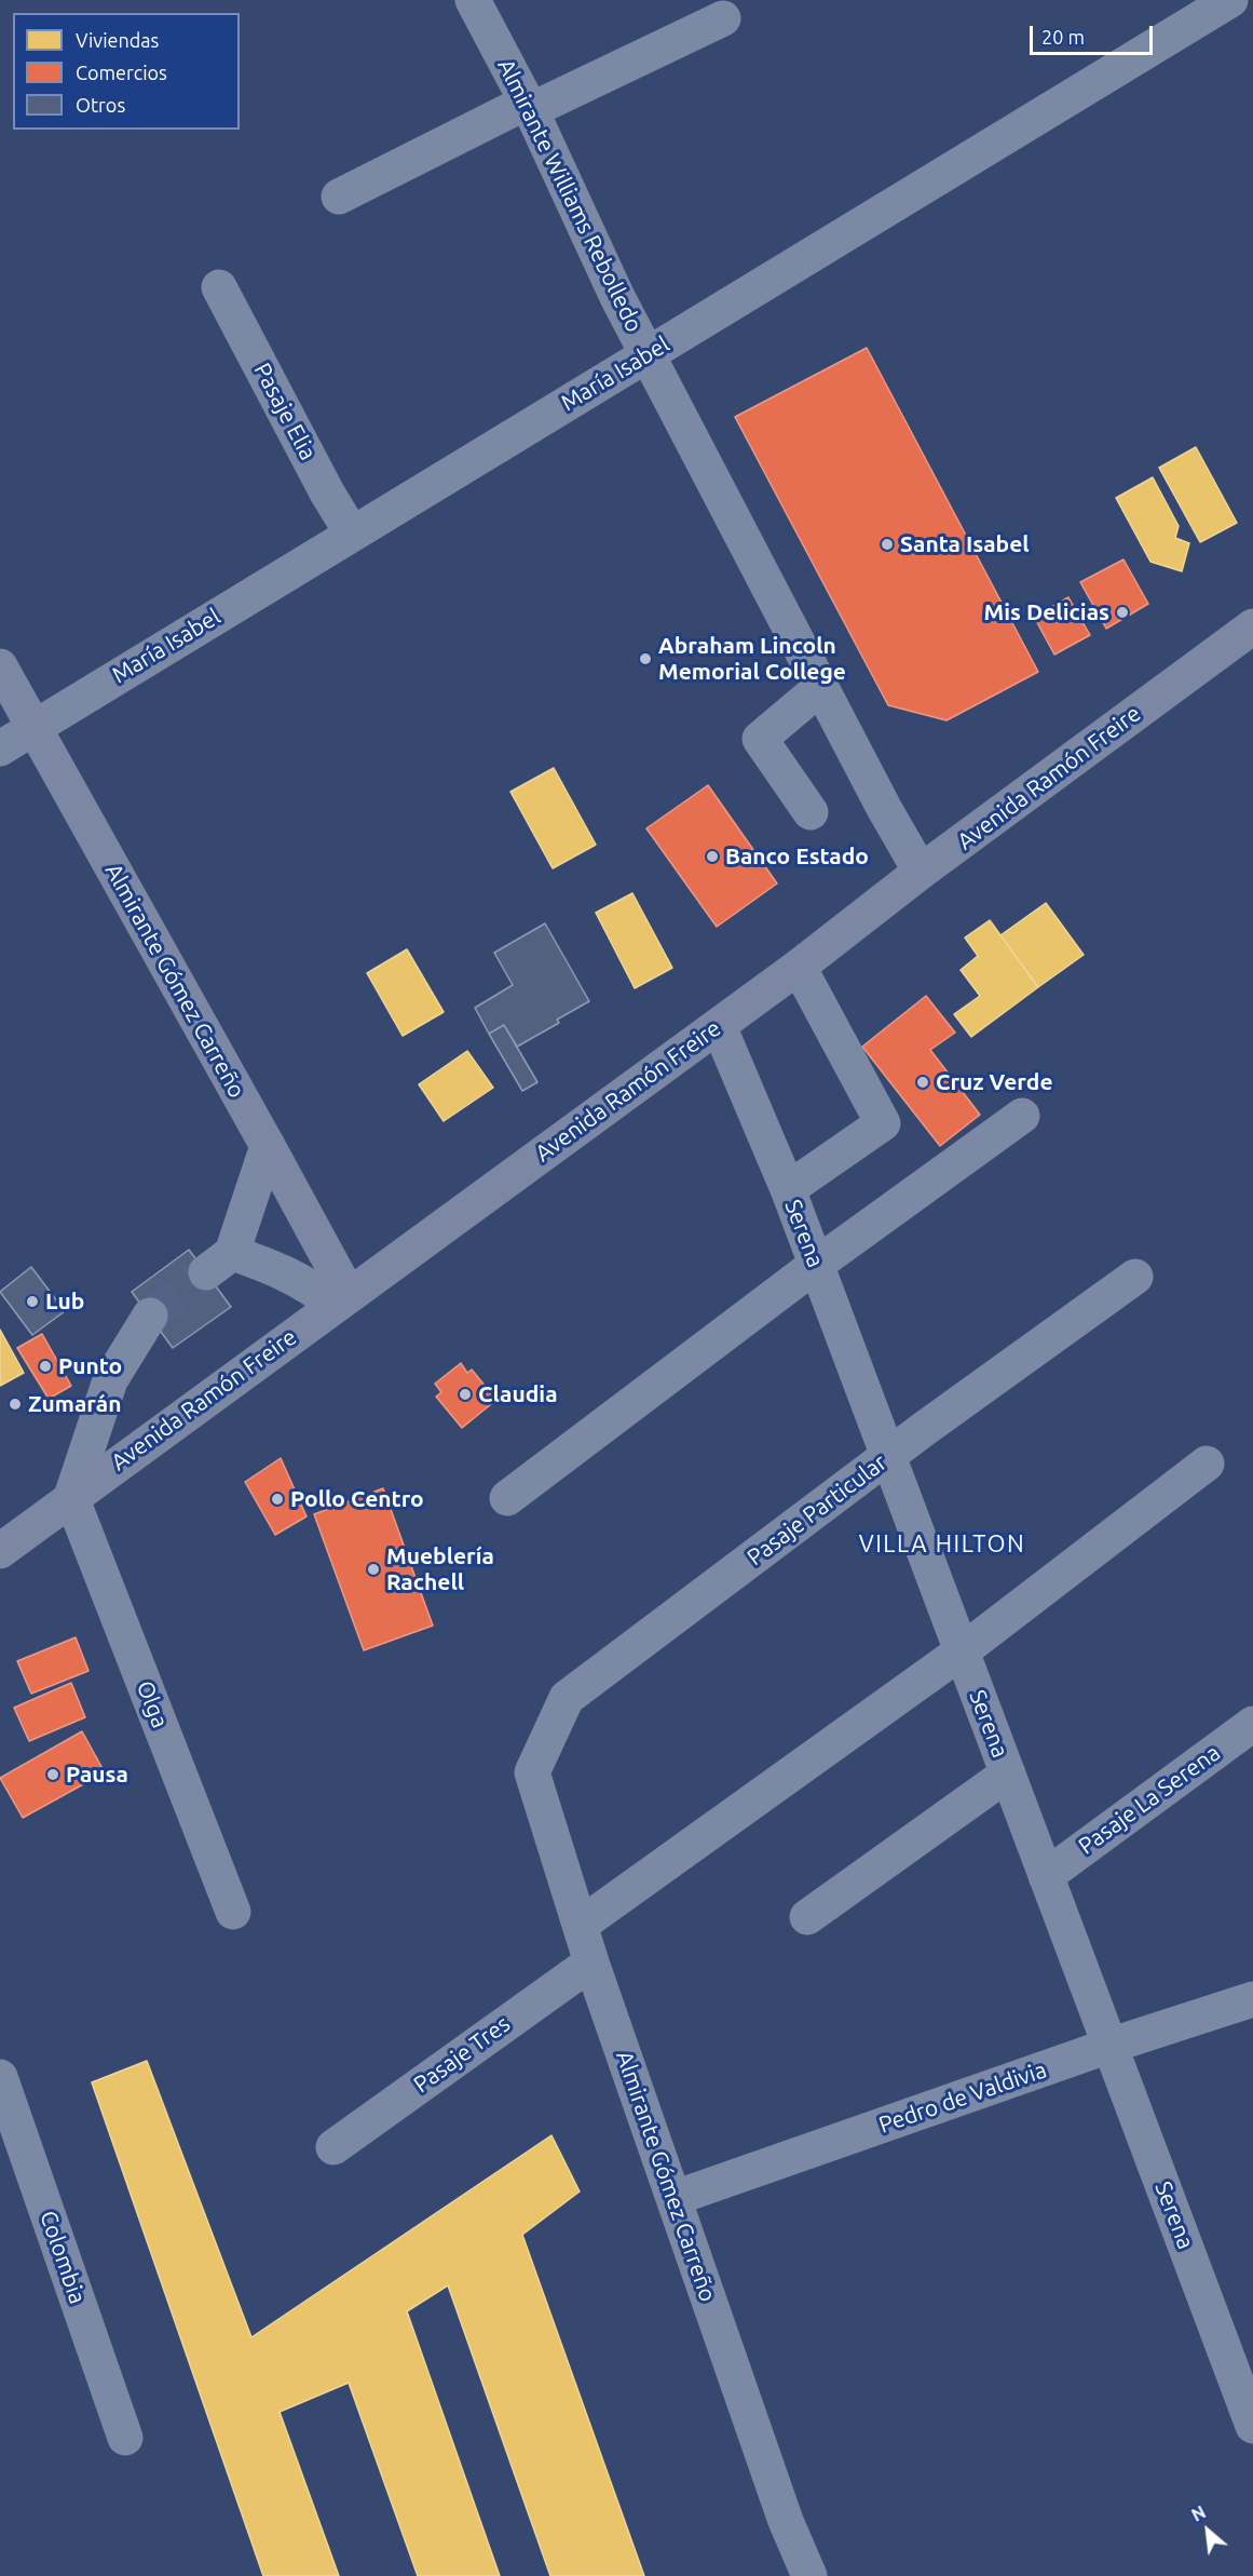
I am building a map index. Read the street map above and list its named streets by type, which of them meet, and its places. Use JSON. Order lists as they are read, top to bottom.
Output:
{
  "streets": {
    "main road": ["Avenida Ramón Freire", "Almirante Gómez Carreño"],
    "street": [
      "Almirante Williams Rebolledo",
      "María Isabel",
      "Pasaje Elia",
      "Serena",
      "Pasaje Particular",
      "Olga",
      "Pasaje La Serena",
      "Pasaje Tres",
      "Pedro de Valdivia",
      "Colombia"
    ]
  },
  "crossings": [
    ["Almirante Williams Rebolledo", "María Isabel"],
    ["Almirante Williams Rebolledo", "Avenida Ramón Freire"],
    ["María Isabel", "Pasaje Elia"],
    ["María Isabel", "Almirante Gómez Carreño"],
    ["Avenida Ramón Freire", "Almirante Gómez Carreño"],
    ["Avenida Ramón Freire", "Serena"],
    ["Avenida Ramón Freire", "Olga"],
    ["Almirante Gómez Carreño", "Pasaje Particular"],
    ["Almirante Gómez Carreño", "Pasaje Tres"],
    ["Almirante Gómez Carreño", "Pedro de Valdivia"],
    ["Serena", "Pasaje Particular"],
    ["Serena", "Pasaje La Serena"],
    ["Serena", "Pedro de Valdivia"]
  ],
  "districts": ["VILLA HILTON"],
  "places": [
    "Santa Isabel",
    "Mis Delicias",
    "Abraham Lincoln Memorial College",
    "Banco Estado",
    "Cruz Verde",
    "Lub",
    "Punto",
    "Claudia",
    "Zumarán",
    "Pollo Centro",
    "Mueblería Rachell",
    "Pausa"
  ],
  "legend": ["Viviendas", "Comercios", "Otros"],
  "scale_bar": "20 m",
  "north": "top left"
}
